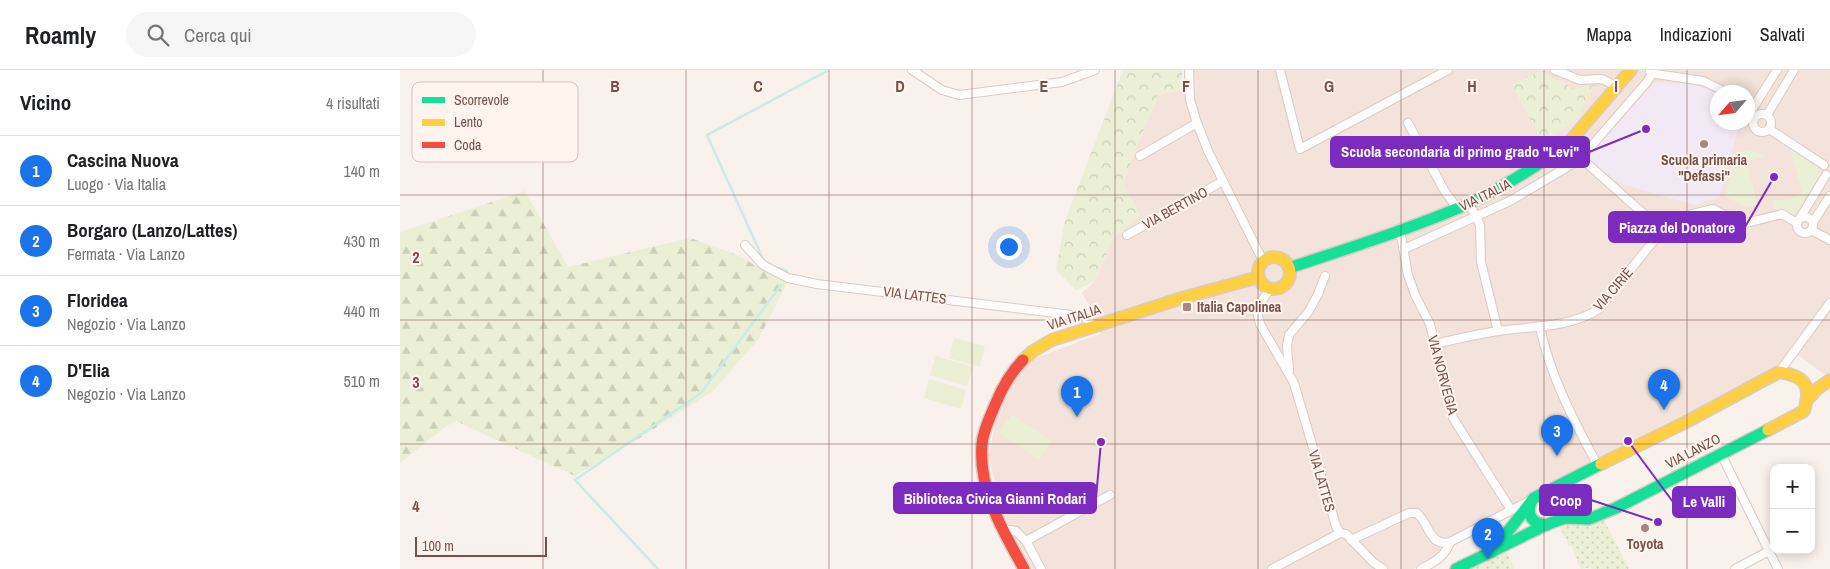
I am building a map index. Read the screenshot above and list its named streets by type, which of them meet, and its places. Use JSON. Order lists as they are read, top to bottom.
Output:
{
  "streets": {
    "street": [
      "VIA ITALIA",
      "VIA BERTINO",
      "VIA CIRIÈ",
      "VIA LATTES",
      "VIA NORVEGIA",
      "VIA LANZO"
    ]
  },
  "crossings": [
    ["VIA ITALIA", "VIA BERTINO"],
    ["VIA ITALIA", "VIA LATTES"],
    ["VIA ITALIA", "VIA NORVEGIA"],
    ["VIA BERTINO", "VIA LATTES"],
    ["VIA CIRIÈ", "VIA NORVEGIA"],
    ["VIA NORVEGIA", "VIA LANZO"]
  ],
  "places": {
    "other": [
      "Scuola secondaria di primo grado \"Levi\"",
      "Scuola primaria \"Defassi\"",
      "Piazza del Donatore",
      "Le Valli",
      "Biblioteca Civica Gianni Rodari",
      "Coop",
      "Toyota"
    ],
    "transit": ["Italia Capolinea"]
  },
  "legend": ["Scorrevole", "Lento", "Coda"],
  "scale_bar": "100 m",
  "north": "bottom left",
  "page": {
    "header": "Roamly",
    "search": "Cerca qui",
    "nav": ["Mappa", "Indicazioni", "Salvati"],
    "heading": ["Vicino", "4 risultati"],
    "list": [
      {
        "mark": "1",
        "name": "Cascina Nuova",
        "note": "Luogo · Via Italia",
        "value": "140 m"
      },
      {
        "mark": "2",
        "name": "Borgaro (Lanzo/Lattes)",
        "note": "Fermata · Via Lanzo",
        "value": "430 m"
      },
      {
        "mark": "3",
        "name": "Floridea",
        "note": "Negozio · Via Lanzo",
        "value": "440 m"
      },
      {
        "mark": "4",
        "name": "D'Elia",
        "note": "Negozio · Via Lanzo",
        "value": "510 m"
      }
    ],
    "pins": [
      "4",
      "1",
      "3",
      "2"
    ],
    "map_buttons": ["+", "−"],
    "scale": "100 m"
  },
  "grid": {
    "columns": [
      "B",
      "C",
      "D",
      "E",
      "F",
      "G",
      "H",
      "I"
    ],
    "rows": ["2", "3", "4"]
  }
}
